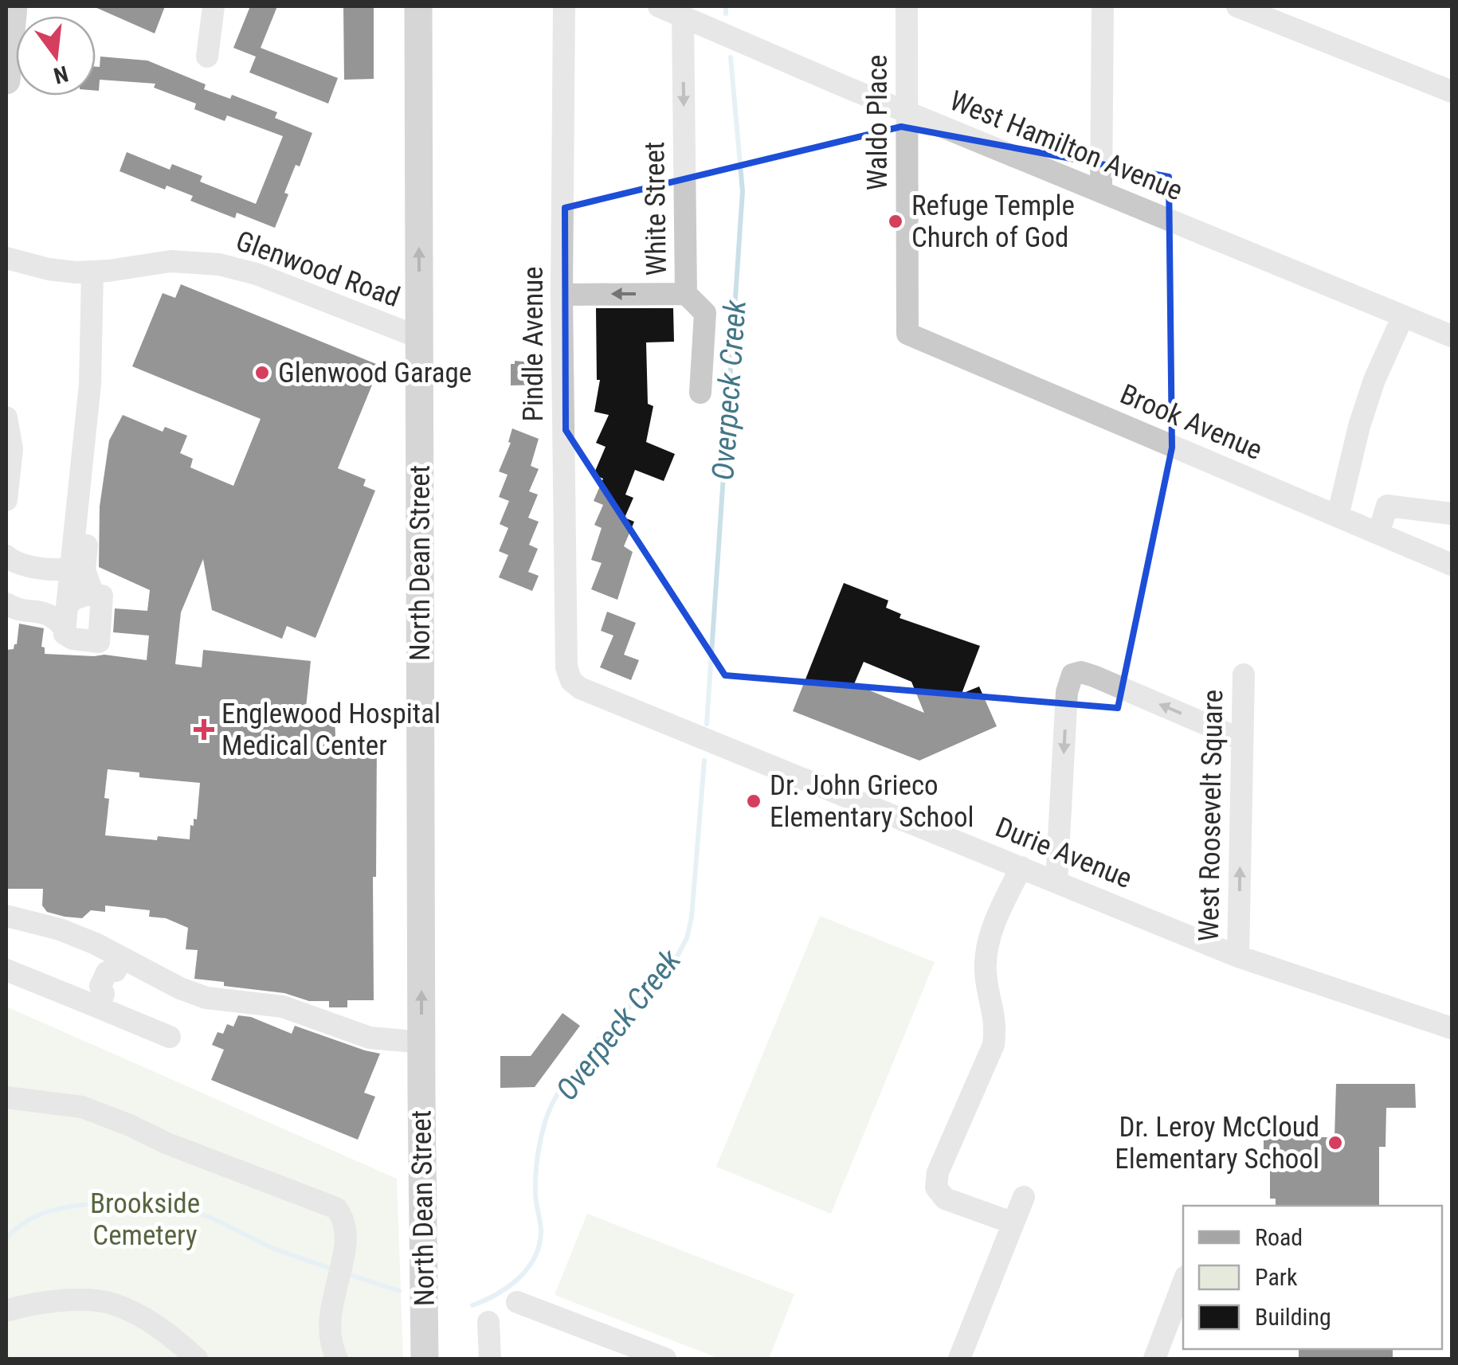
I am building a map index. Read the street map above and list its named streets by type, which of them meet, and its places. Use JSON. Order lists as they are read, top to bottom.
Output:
{
  "streets": {
    "main road": ["North Dean Street"],
    "street": [
      "Waldo Place",
      "West Hamilton Avenue",
      "White Street",
      "Glenwood Road",
      "Pindle Avenue",
      "Brook Avenue",
      "West Roosevelt Square",
      "Durie Avenue"
    ]
  },
  "crossings": [
    ["Waldo Place", "West Hamilton Avenue"],
    ["Waldo Place", "Brook Avenue"],
    ["West Hamilton Avenue", "White Street"],
    ["Glenwood Road", "North Dean Street"],
    ["Pindle Avenue", "Durie Avenue"],
    ["West Roosevelt Square", "Durie Avenue"]
  ],
  "one_way": ["White Street", "North Dean Street", "West Roosevelt Square"],
  "water": ["Overpeck Creek"],
  "parks": ["Brookside Cemetery"],
  "places": {
    "other": [
      "Refuge Temple Church of God",
      "Glenwood Garage",
      "Dr. John Grieco Elementary School",
      "Dr. Leroy McCloud Elementary School"
    ],
    "health": ["Englewood Hospital Medical Center"]
  },
  "legend": ["Road", "Park", "Building"],
  "north": "bottom"
}
